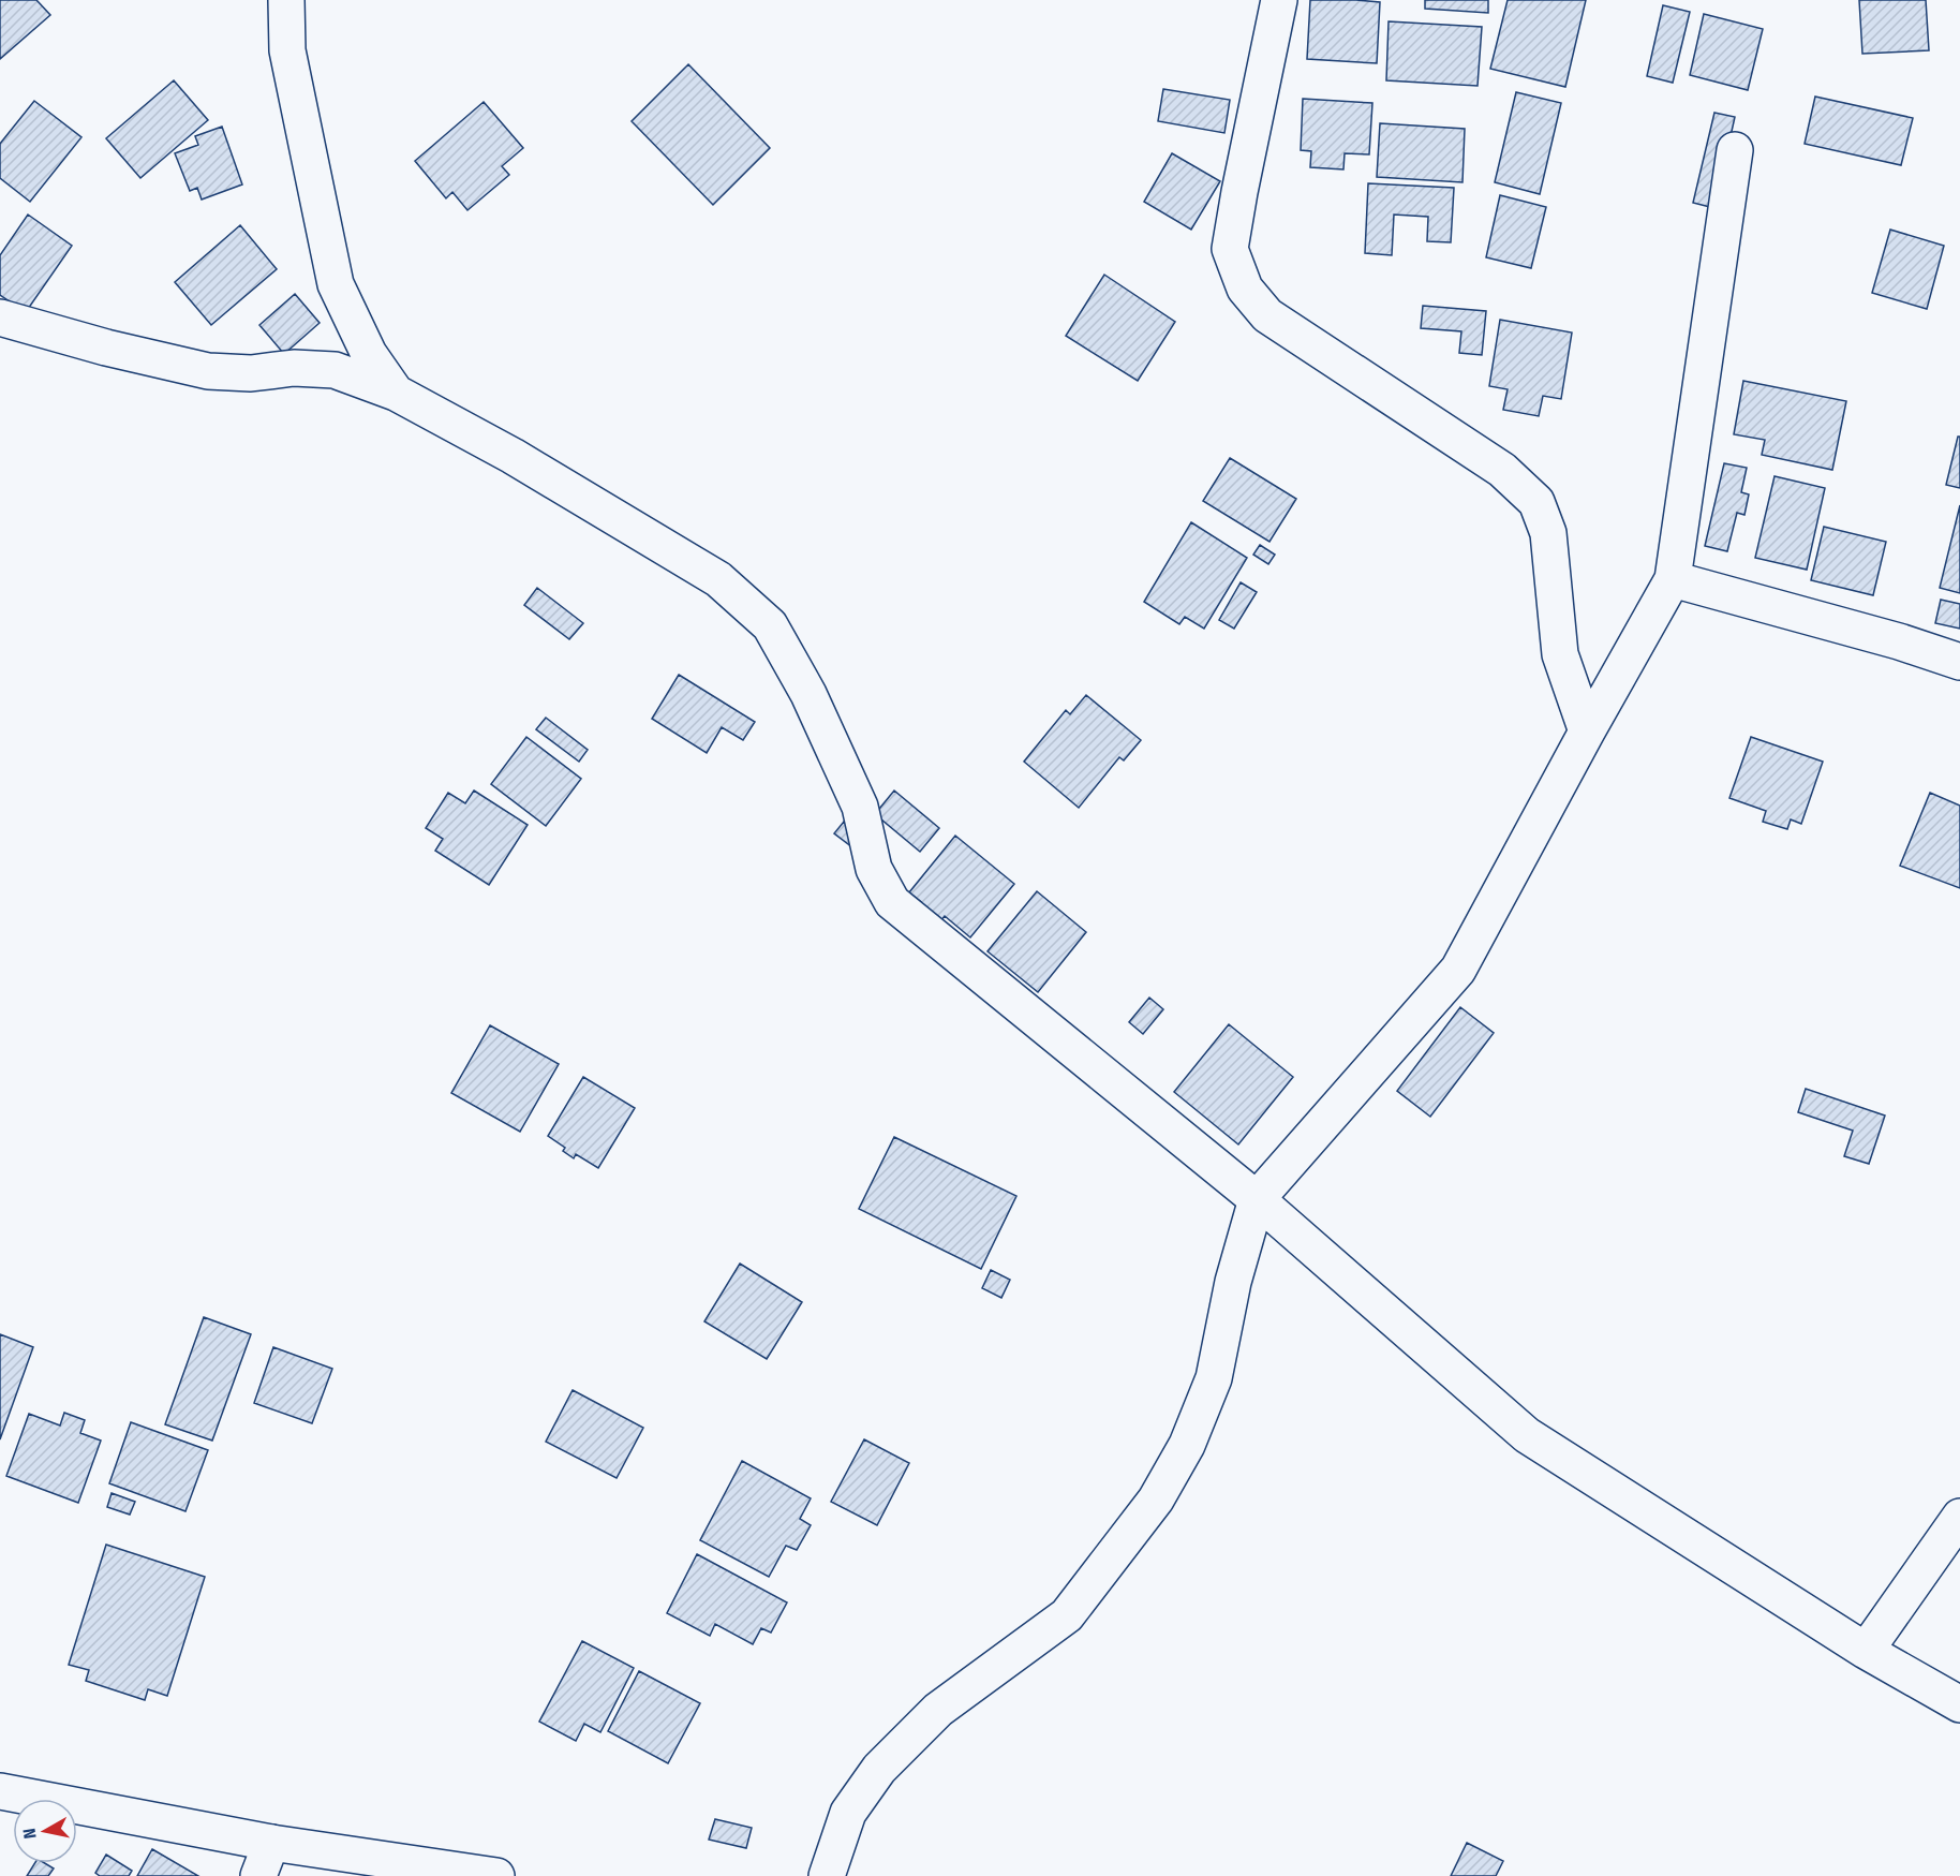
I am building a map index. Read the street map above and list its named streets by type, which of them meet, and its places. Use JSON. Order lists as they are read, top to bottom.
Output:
{
  "north": "left"
}
